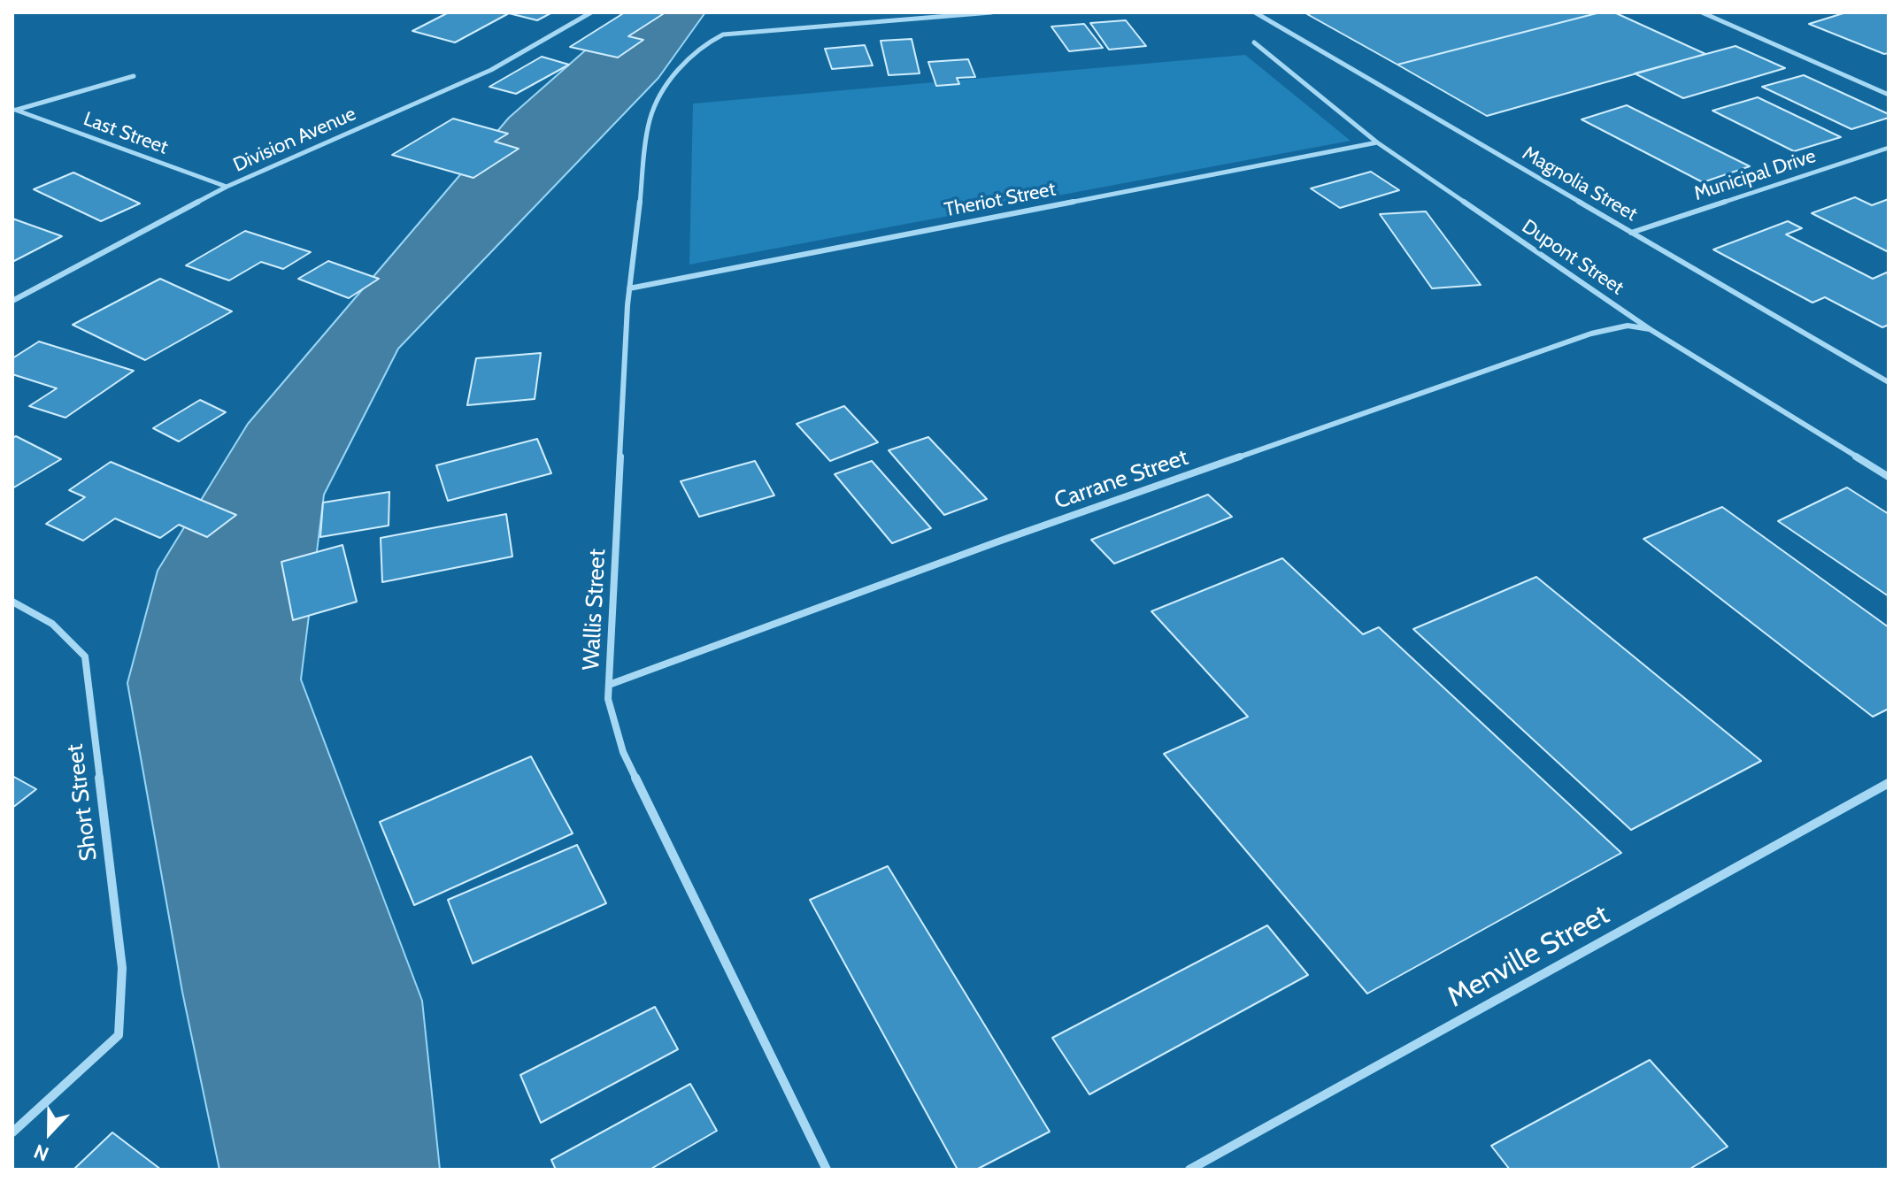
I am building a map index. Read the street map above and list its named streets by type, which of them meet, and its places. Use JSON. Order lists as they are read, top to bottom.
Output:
{
  "streets": {
    "street": [
      "Last Street",
      "Division Avenue",
      "Municipal Drive",
      "Magnolia Street",
      "Theriot Street",
      "Dupont Street",
      "Carrane Street",
      "Wallis Street",
      "Short Street",
      "Menville Street"
    ]
  },
  "crossings": [
    ["Last Street", "Division Avenue"],
    ["Municipal Drive", "Magnolia Street"],
    ["Theriot Street", "Dupont Street"],
    ["Theriot Street", "Wallis Street"],
    ["Dupont Street", "Carrane Street"],
    ["Carrane Street", "Wallis Street"]
  ],
  "north": "bottom"
}
